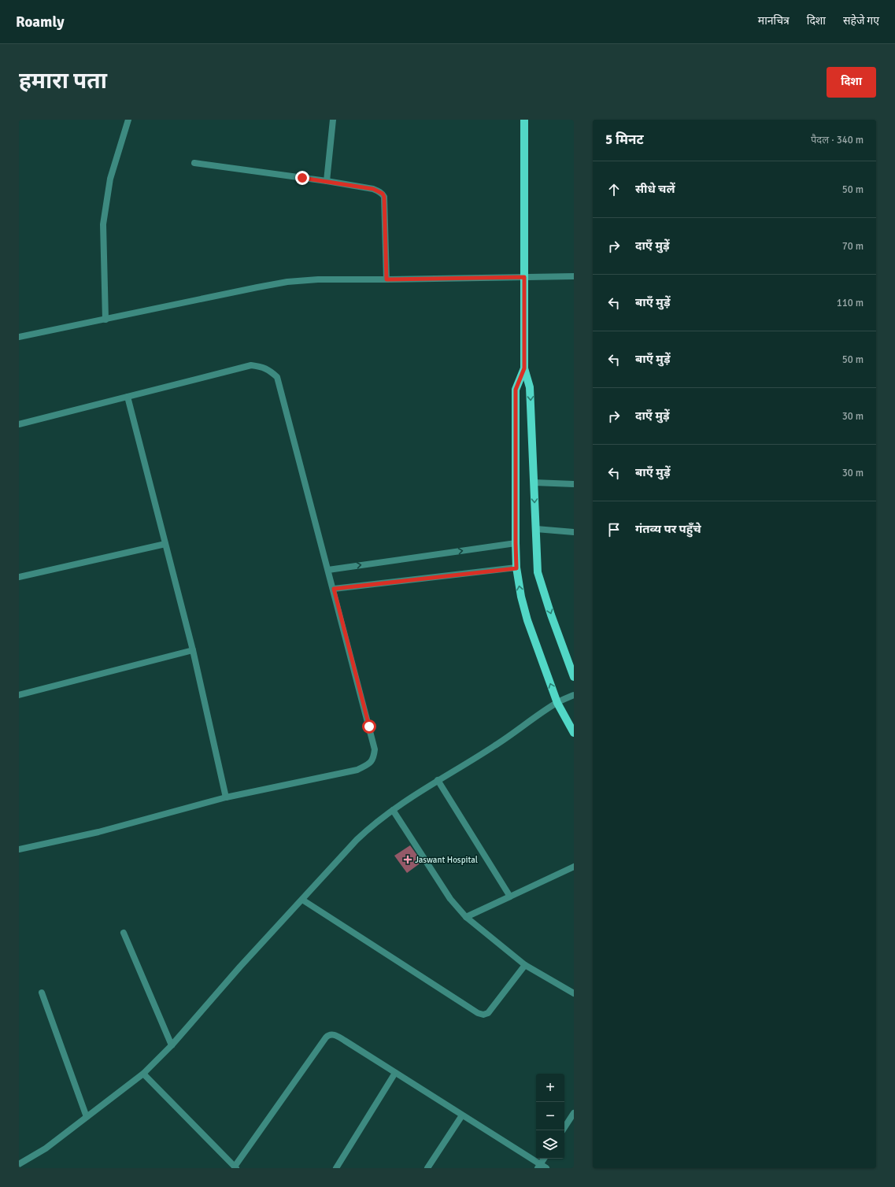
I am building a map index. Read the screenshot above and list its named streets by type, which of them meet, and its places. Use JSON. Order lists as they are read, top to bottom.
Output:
{
  "places": {
    "health": ["Jaswant Hospital"]
  },
  "page": {
    "header": "Roamly",
    "nav": ["मानचित्र", "दिशा", "सहेजे गए"],
    "buttons": "दिशा",
    "title": "हमारा पता",
    "heading": ["5 मिनट", "पैदल · 340 m"],
    "list": [
      ["सीधे चलें", "50 m"],
      ["दाएँ मुड़ें", "70 m"],
      ["बाएँ मुड़ें", "110 m"],
      ["बाएँ मुड़ें", "50 m"],
      ["दाएँ मुड़ें", "30 m"],
      ["बाएँ मुड़ें", "30 m"],
      "गंतव्य पर पहुँचे"
    ],
    "map_buttons": ["+", "−"]
  }
}
